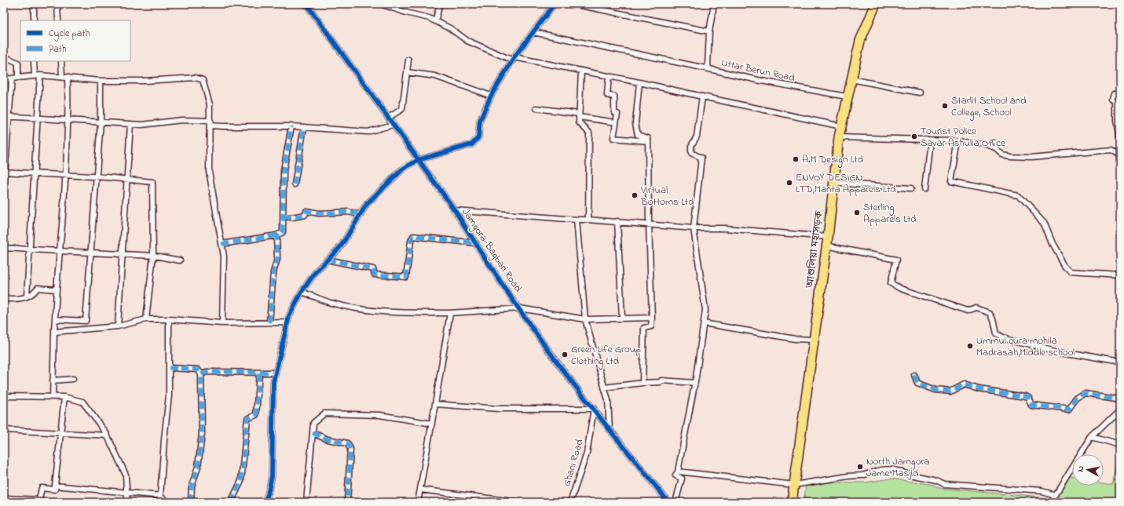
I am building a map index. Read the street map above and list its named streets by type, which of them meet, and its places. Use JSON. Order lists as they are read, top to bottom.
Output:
{
  "streets": {
    "highway": ["আশুলিয়া মহাসড়ক"],
    "street": ["Uttar Berun Road", "Jamgora-Bagbari Road", "Ghani Road"]
  },
  "crossings": [
    ["Uttar Berun Road", "আশুলিয়া মহাসড়ক"],
    ["Jamgora-Bagbari Road", "Ghani Road"]
  ],
  "places": [
    "Starlit School and College, School",
    "Tourist Police Savar Ashulia Office",
    "A.M Design Ltd",
    "ENVOY DESIGN LTD,Manta Apparels Ltd",
    "Virtual Bottoms Ltd",
    "Sterling Apparels Ltd",
    "Ummul qura mohila Madrasah,Middle school",
    "Green Life Group Clothing Ltd",
    "North Jamgora Jame Masjid"
  ],
  "legend": ["Cycle path", "Path"],
  "north": "left"
}
